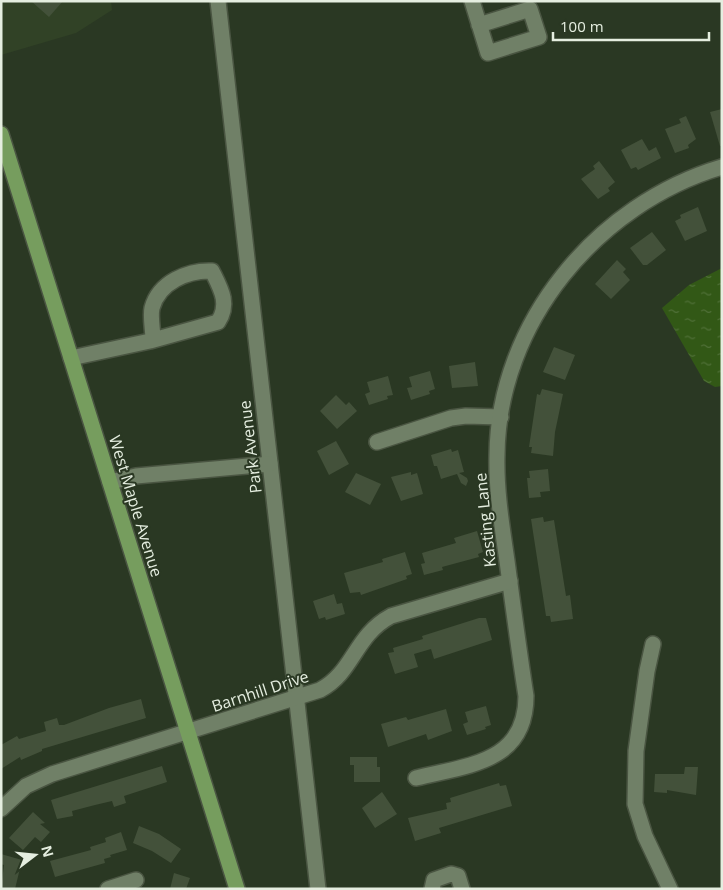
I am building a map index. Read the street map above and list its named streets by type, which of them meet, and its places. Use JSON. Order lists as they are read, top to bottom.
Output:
{
  "streets": {
    "main road": ["West Maple Avenue"],
    "street": ["Park Avenue", "Kasting Lane", "Barnhill Drive"]
  },
  "crossings": [
    ["Park Avenue", "Barnhill Drive"],
    ["West Maple Avenue", "Barnhill Drive"],
    ["Kasting Lane", "Barnhill Drive"]
  ],
  "scale_bar": "100 m",
  "north": "right"
}
